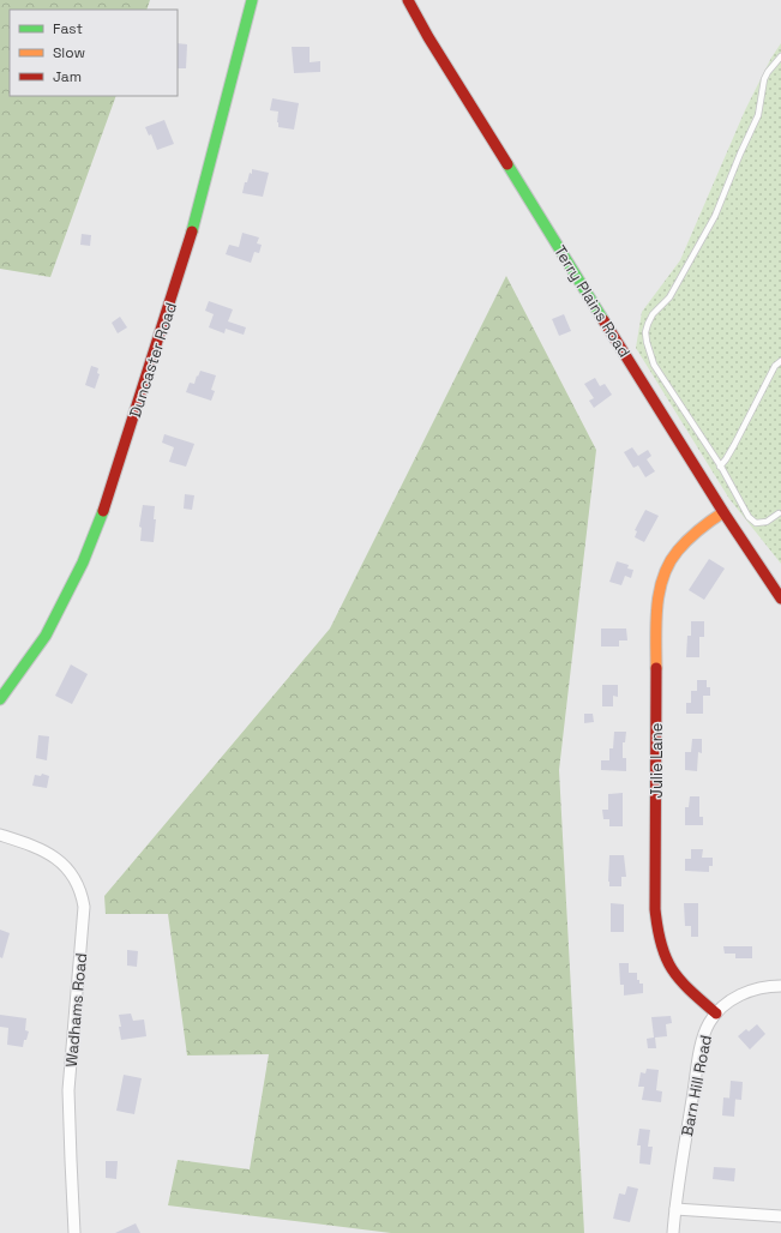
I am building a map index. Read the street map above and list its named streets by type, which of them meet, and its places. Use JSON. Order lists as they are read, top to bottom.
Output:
{
  "streets": {
    "street": [
      "Terry Plains Road",
      "Duncaster Road",
      "Julie Lane",
      "Wadhams Road",
      "Barn Hill Road"
    ]
  },
  "crossings": [
    ["Terry Plains Road", "Julie Lane"],
    ["Julie Lane", "Barn Hill Road"]
  ],
  "legend": ["Fast", "Slow", "Jam"]
}
